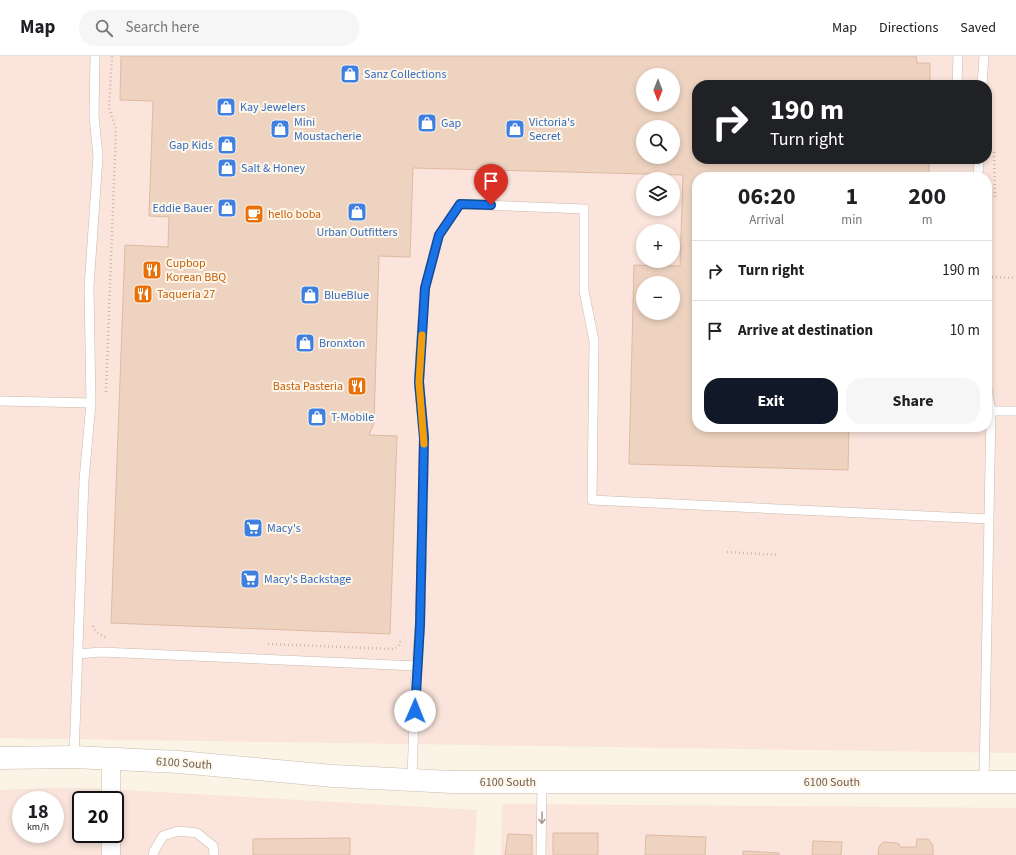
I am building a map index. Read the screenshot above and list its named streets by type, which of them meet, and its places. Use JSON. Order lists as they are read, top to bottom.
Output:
{
  "streets": {
    "street": ["6100 South"]
  },
  "places": {
    "shop": [
      "Sanz Collections",
      "Kay Jewelers",
      "Gap",
      "Mini Moustacherie",
      "Victoria's Secret",
      "Gap Kids",
      "Salt & Honey",
      "Eddie Bauer",
      "Urban Outfitters",
      "BlueBlue",
      "Bronxton",
      "T-Mobile"
    ],
    "cafe": ["hello boba"],
    "restaurant": ["Cupbop Korean BBQ", "Taqueria 27", "Basta Pasteria"],
    "supermarket": ["Macy's", "Macy's Backstage"]
  },
  "north": "bottom",
  "page": {
    "header": "Map",
    "search": "Search here",
    "nav": ["Map", "Directions", "Saved"],
    "map_buttons": ["+", "−"],
    "turn": ["190 m", "Turn right"],
    "eta": [
      "06:20",
      "Arrival",
      "1",
      "min",
      "200",
      "m"
    ],
    "list": [
      {
        "name": "Turn right",
        "value": "190 m"
      },
      {
        "name": "Arrive at destination",
        "value": "10 m"
      }
    ],
    "buttons": ["Exit", "Share"],
    "speed": "18 km/h",
    "limit": "20"
  }
}
